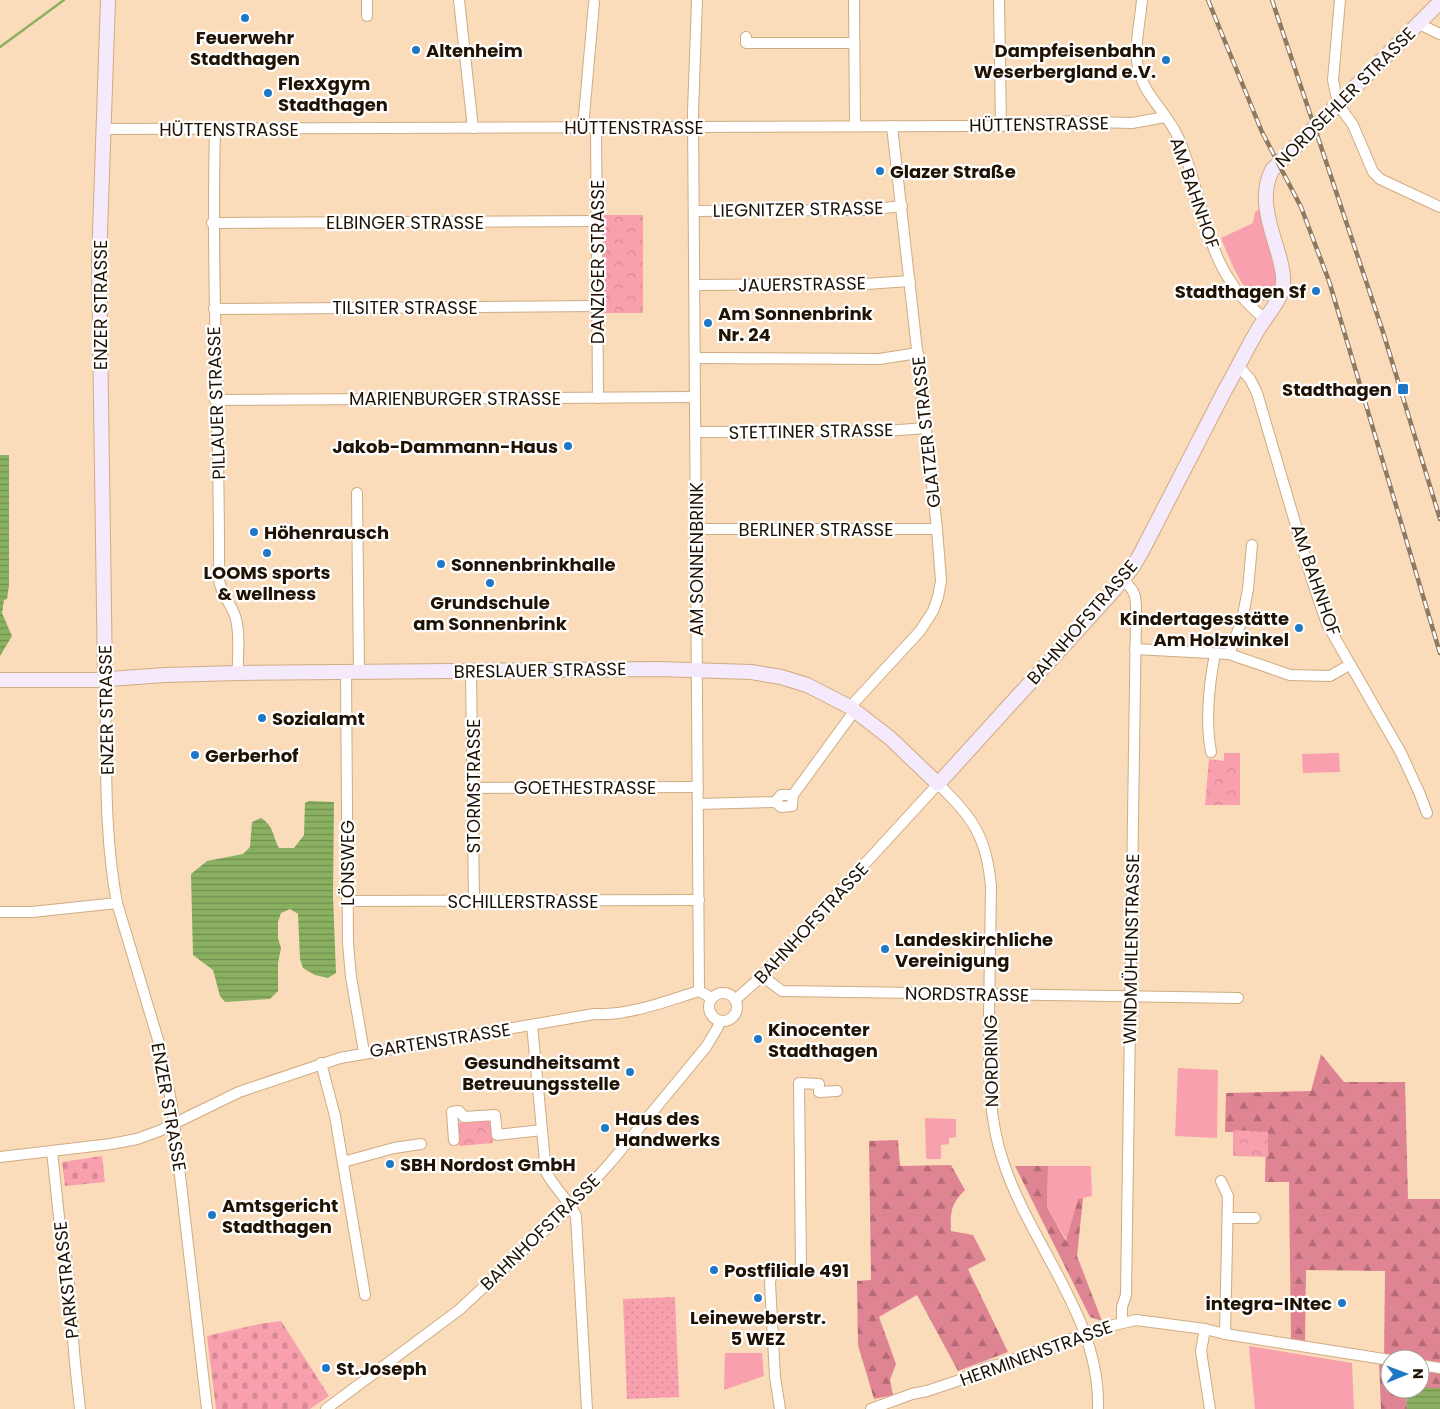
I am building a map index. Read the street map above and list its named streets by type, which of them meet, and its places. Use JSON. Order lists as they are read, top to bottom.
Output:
{
  "streets": {
    "main road": [
      "NORDSEHLER STRASSE",
      "ENZER STRASSE",
      "BAHNHOFSTRASSE",
      "BRESLAUER STRASSE"
    ],
    "street": [
      "HÜTTENSTRASSE",
      "AM BAHNHOF",
      "LIEGNITZER STRASSE",
      "ELBINGER STRASSE",
      "DANZIGER STRASSE",
      "JAUERSTRASSE",
      "TILSITER STRASSE",
      "MARIENBURGER STRASSE",
      "PILLAUER STRASSE",
      "STETTINER STRASSE",
      "GLATZER STRASSE",
      "BERLINER STRASSE",
      "AM SONNENBRINK",
      "STORMSTRASSE",
      "GOETHESTRASSE",
      "LÖNSWEG",
      "SCHILLERSTRASSE",
      "WINDMÜHLENSTRASSE",
      "NORDSTRASSE",
      "GARTENSTRASSE",
      "NORDRING",
      "PARKSTRASSE",
      "HERMINENSTRASSE"
    ]
  },
  "crossings": [
    ["NORDSEHLER STRASSE", "BAHNHOFSTRASSE"],
    ["HÜTTENSTRASSE", "AM BAHNHOF"],
    ["HÜTTENSTRASSE", "DANZIGER STRASSE"],
    ["HÜTTENSTRASSE", "ENZER STRASSE"],
    ["HÜTTENSTRASSE", "PILLAUER STRASSE"],
    ["HÜTTENSTRASSE", "GLATZER STRASSE"],
    ["HÜTTENSTRASSE", "AM SONNENBRINK"],
    ["AM BAHNHOF", "BAHNHOFSTRASSE"],
    ["LIEGNITZER STRASSE", "GLATZER STRASSE"],
    ["LIEGNITZER STRASSE", "AM SONNENBRINK"],
    ["ELBINGER STRASSE", "DANZIGER STRASSE"],
    ["ELBINGER STRASSE", "PILLAUER STRASSE"],
    ["DANZIGER STRASSE", "TILSITER STRASSE"],
    ["DANZIGER STRASSE", "MARIENBURGER STRASSE"],
    ["JAUERSTRASSE", "GLATZER STRASSE"],
    ["JAUERSTRASSE", "AM SONNENBRINK"],
    ["ENZER STRASSE", "BRESLAUER STRASSE"],
    ["ENZER STRASSE", "GARTENSTRASSE"],
    ["TILSITER STRASSE", "PILLAUER STRASSE"],
    ["MARIENBURGER STRASSE", "PILLAUER STRASSE"],
    ["MARIENBURGER STRASSE", "AM SONNENBRINK"],
    ["PILLAUER STRASSE", "BRESLAUER STRASSE"],
    ["STETTINER STRASSE", "GLATZER STRASSE"],
    ["STETTINER STRASSE", "AM SONNENBRINK"],
    ["GLATZER STRASSE", "BERLINER STRASSE"],
    ["GLATZER STRASSE", "AM SONNENBRINK"],
    ["GLATZER STRASSE", "BRESLAUER STRASSE"],
    ["BERLINER STRASSE", "AM SONNENBRINK"],
    ["AM SONNENBRINK", "BRESLAUER STRASSE"],
    ["AM SONNENBRINK", "GOETHESTRASSE"],
    ["AM SONNENBRINK", "SCHILLERSTRASSE"],
    ["AM SONNENBRINK", "GARTENSTRASSE"],
    ["BAHNHOFSTRASSE", "BRESLAUER STRASSE"],
    ["BAHNHOFSTRASSE", "WINDMÜHLENSTRASSE"],
    ["BAHNHOFSTRASSE", "NORDSTRASSE"],
    ["BAHNHOFSTRASSE", "NORDRING"],
    ["BRESLAUER STRASSE", "STORMSTRASSE"],
    ["BRESLAUER STRASSE", "LÖNSWEG"],
    ["BRESLAUER STRASSE", "NORDRING"],
    ["STORMSTRASSE", "GOETHESTRASSE"],
    ["STORMSTRASSE", "SCHILLERSTRASSE"],
    ["LÖNSWEG", "SCHILLERSTRASSE"],
    ["LÖNSWEG", "GARTENSTRASSE"],
    ["WINDMÜHLENSTRASSE", "NORDSTRASSE"],
    ["WINDMÜHLENSTRASSE", "HERMINENSTRASSE"],
    ["NORDSTRASSE", "NORDRING"],
    ["GARTENSTRASSE", "PARKSTRASSE"],
    ["NORDRING", "HERMINENSTRASSE"]
  ],
  "places": {
    "other": [
      "Feuerwehr Stadthagen",
      "Altenheim",
      "Dampfeisenbahn Weserbergland e.V.",
      "FlexXgym Stadthagen",
      "Glazer Straße",
      "Stadthagen Sf",
      "Am Sonnenbrink Nr. 24",
      "Jakob-Dammann-Haus",
      "Höhenrausch",
      "LOOMS sports & wellness",
      "Sonnenbrinkhalle",
      "Grundschule am Sonnenbrink",
      "Kindertagesstätte Am Holzwinkel",
      "Sozialamt",
      "Gerberhof",
      "Landeskirchliche Vereinigung",
      "Kinocenter Stadthagen",
      "Gesundheitsamt Betreuungsstelle",
      "Haus des Handwerks",
      "SBH Nordost GmbH",
      "Amtsgericht Stadthagen",
      "Postfiliale 491",
      "Leineweberstr. 5 WEZ",
      "integra-INtec",
      "St.Joseph"
    ],
    "transit": ["Stadthagen"]
  },
  "north": "right"
}
